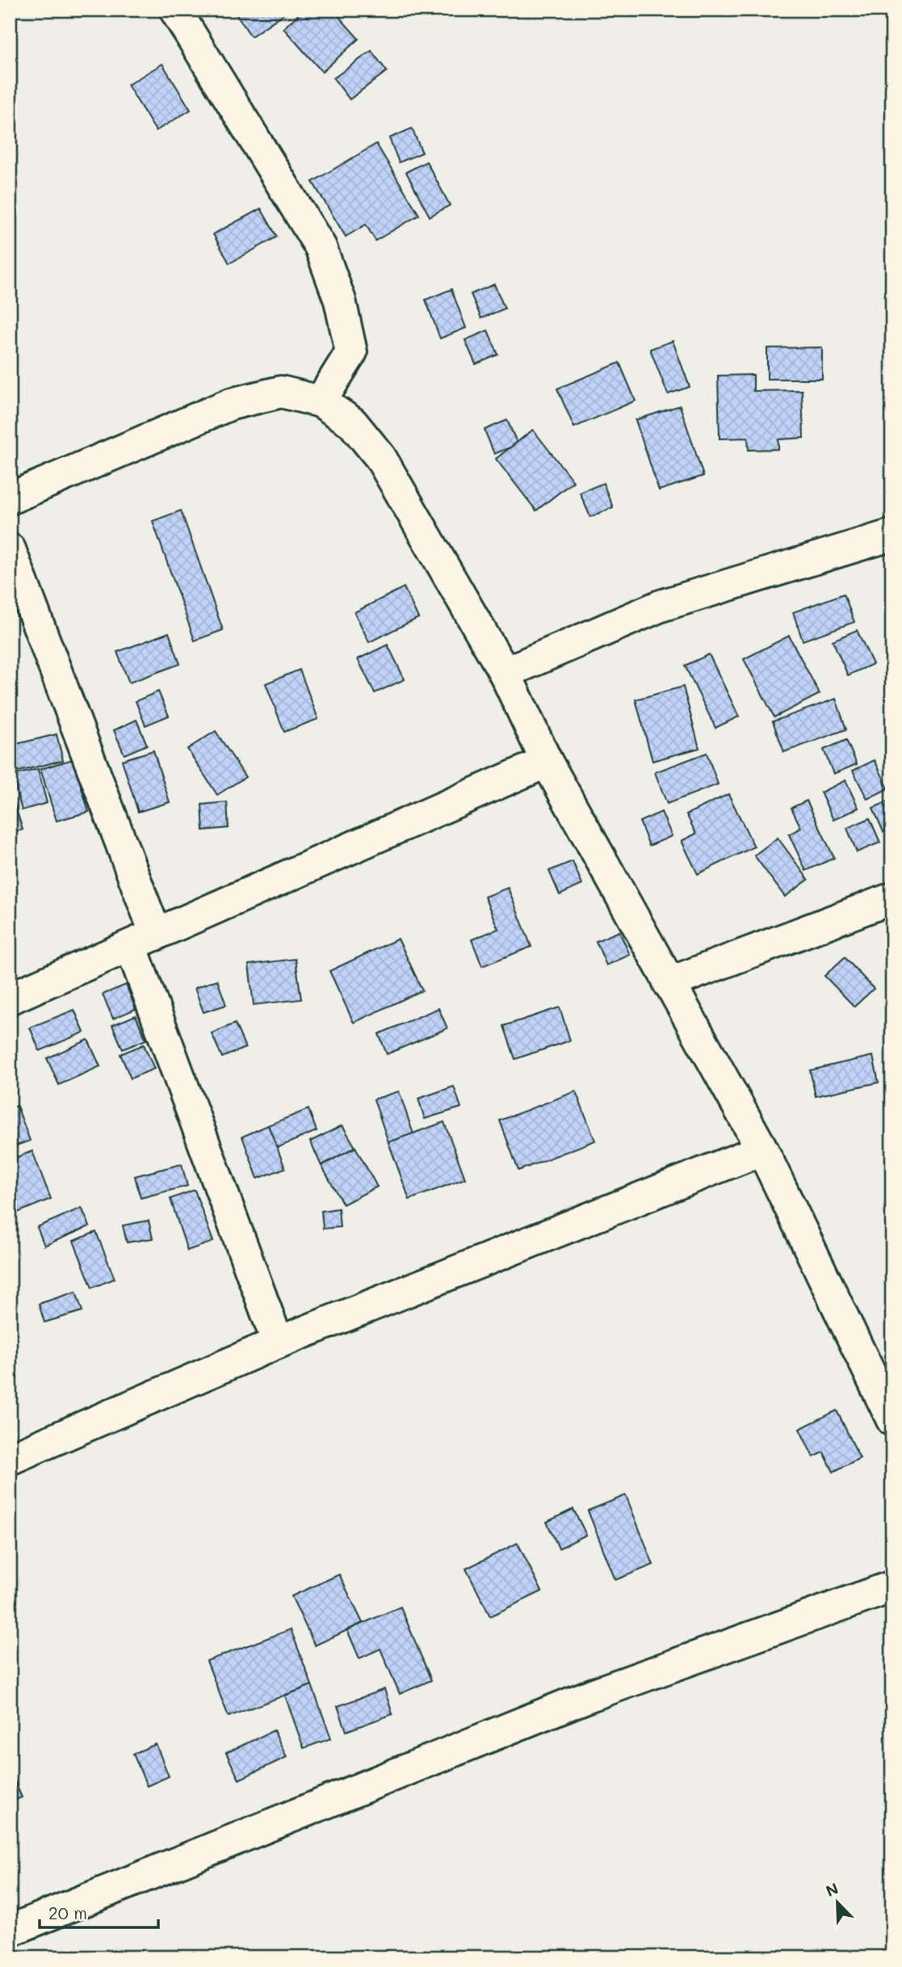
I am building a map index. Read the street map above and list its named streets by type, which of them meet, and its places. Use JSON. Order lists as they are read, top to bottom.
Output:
{
  "scale_bar": "20 m",
  "north": "top left"
}
